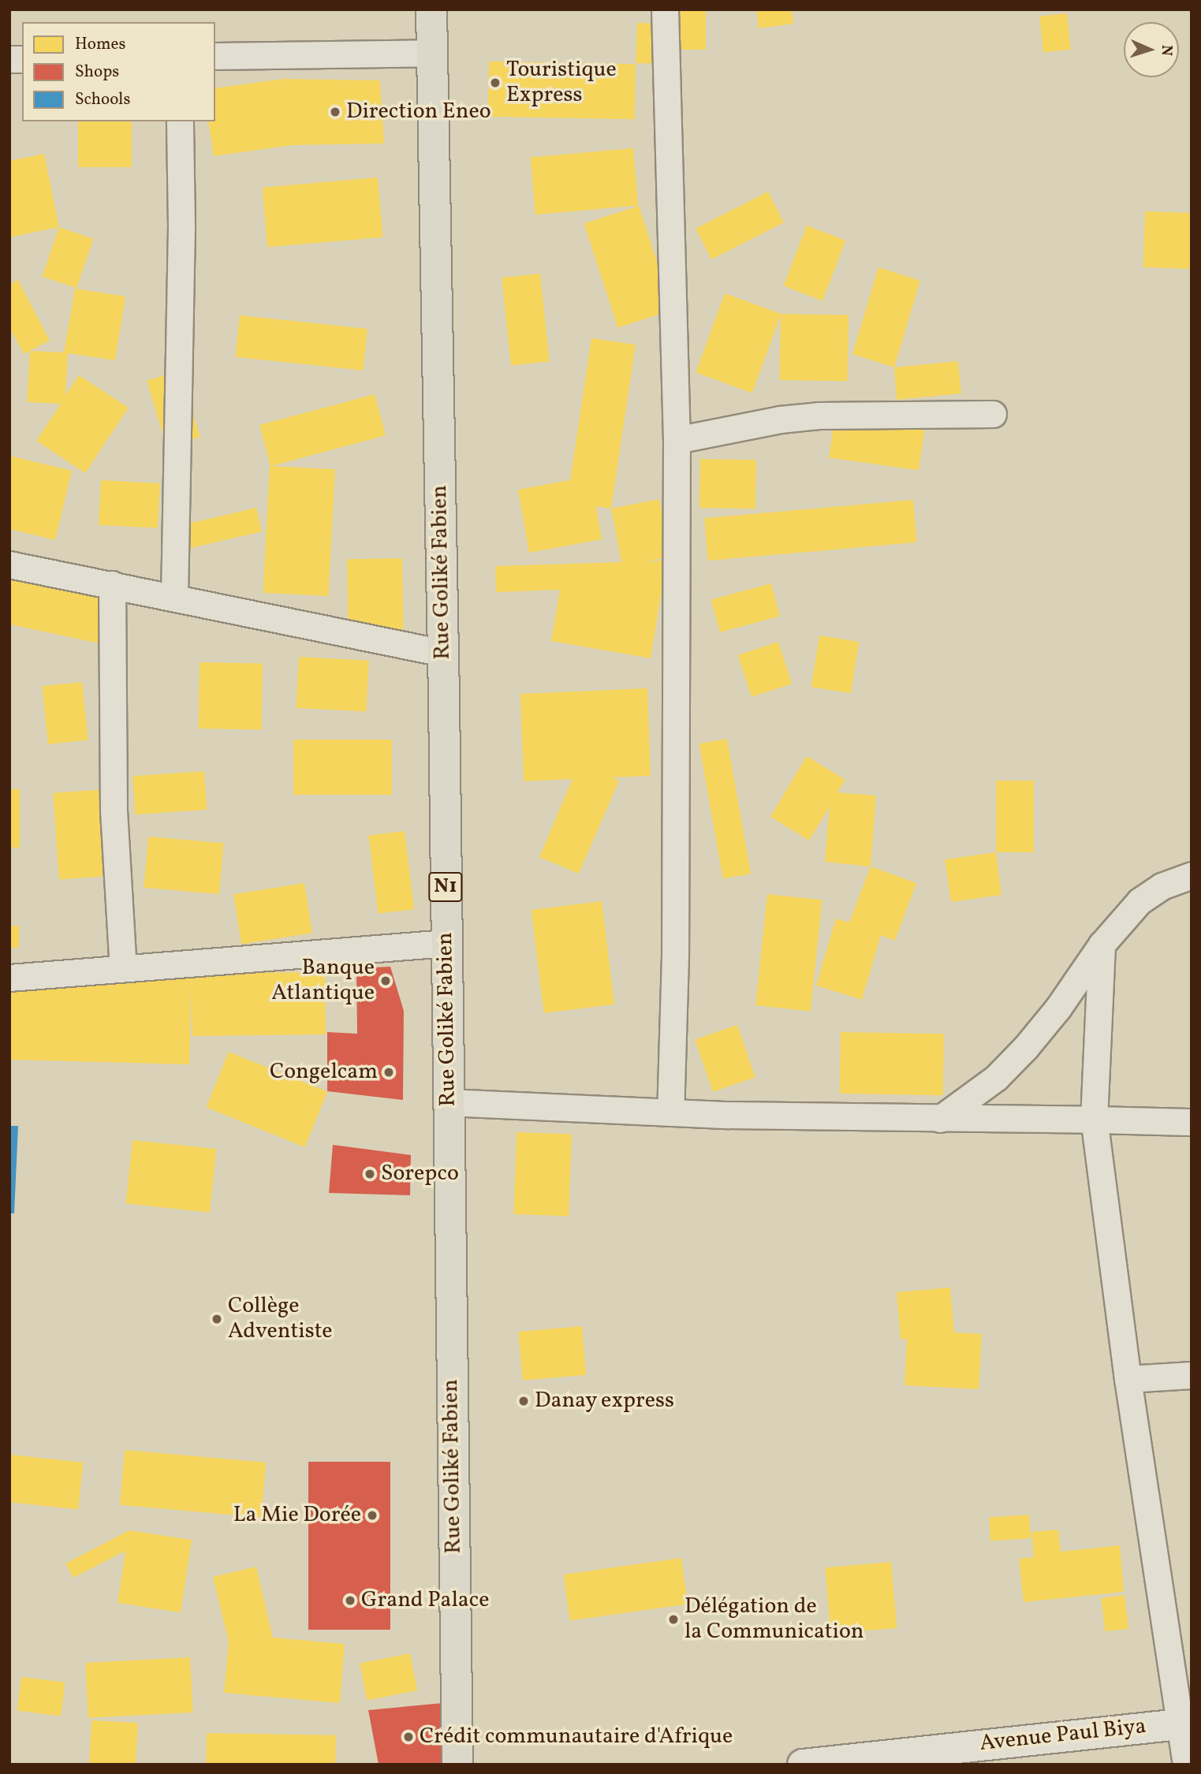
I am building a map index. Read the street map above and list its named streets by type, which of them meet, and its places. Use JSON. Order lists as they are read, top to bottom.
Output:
{
  "streets": {
    "highway": ["Rue Goliké Fabien", "N1"],
    "street": ["Avenue Paul Biya"]
  },
  "places": [
    "Touristique Express",
    "Direction Eneo",
    "Banque Atlantique",
    "Congelcam",
    "Sorepco",
    "Collège Adventiste",
    "Danay express",
    "La Mie Dorée",
    "Grand Palace",
    "Délégation de la Communication",
    "Crédit communautaire d'Afrique"
  ],
  "legend": ["Homes", "Shops", "Schools"],
  "north": "right"
}
